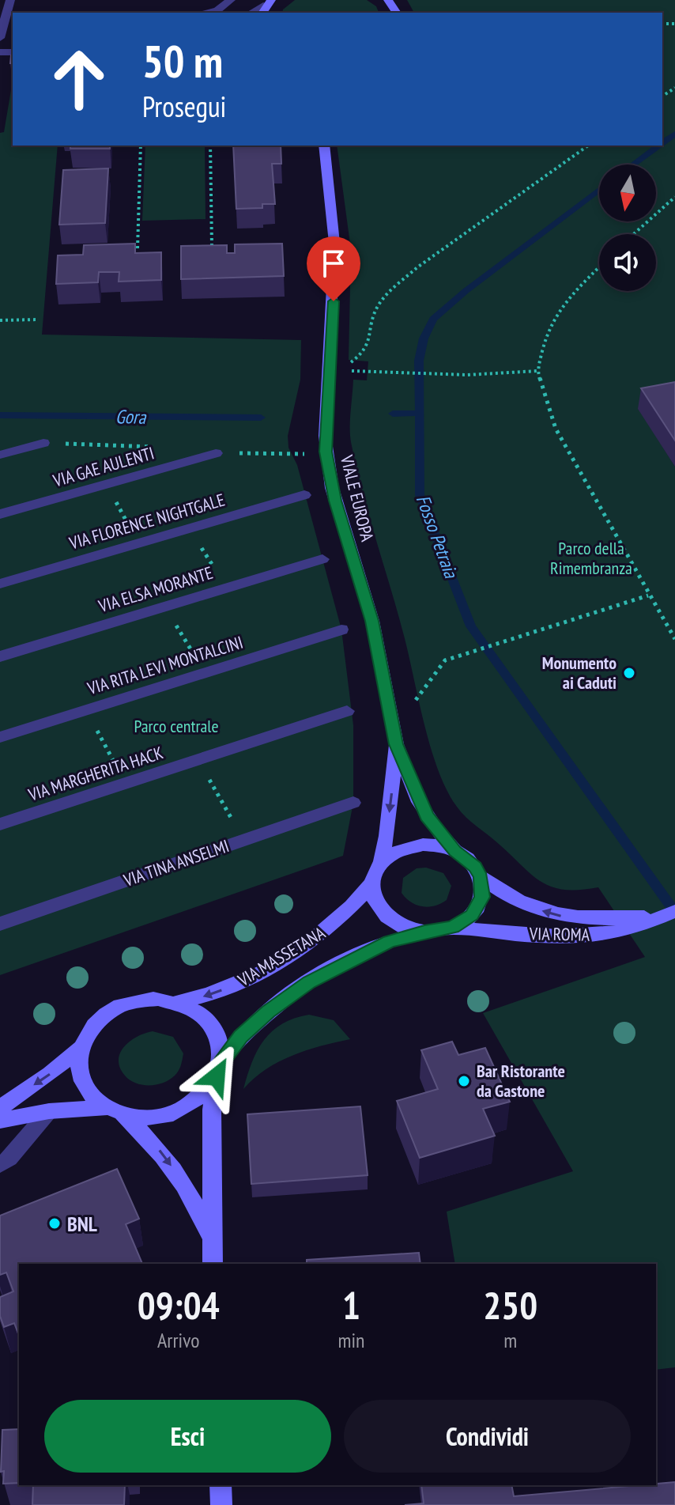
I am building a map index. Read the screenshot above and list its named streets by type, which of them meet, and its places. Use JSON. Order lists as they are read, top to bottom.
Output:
{
  "streets": {
    "main road": ["VIALE EUROPA", "VIA ROMA", "VIA MASSETANA"],
    "street": [
      "VIA GAE AULENTI",
      "VIA FLORENCE NIGHTGALE",
      "VIA ELSA MORANTE",
      "VIA RITA LEVI MONTALCINI",
      "VIA MARGHERITA HACK",
      "VIA TINA ANSELMI"
    ]
  },
  "crossings": [
    ["VIALE EUROPA", "VIA ROMA"],
    ["VIALE EUROPA", "VIA MASSETANA"],
    ["VIA ROMA", "VIA MASSETANA"]
  ],
  "water": ["Gora", "Fosso Petraia"],
  "parks": ["Parco della Rimembranza", "Parco centrale"],
  "places": ["Monumento ai Caduti", "Bar Ristorante da Gastone", "BNL"],
  "north": "bottom",
  "page": {
    "turn": ["50 m", "Prosegui"],
    "eta": [
      "09:04",
      "Arrivo",
      "1",
      "min",
      "250",
      "m"
    ],
    "buttons": ["Esci", "Condividi"]
  }
}
